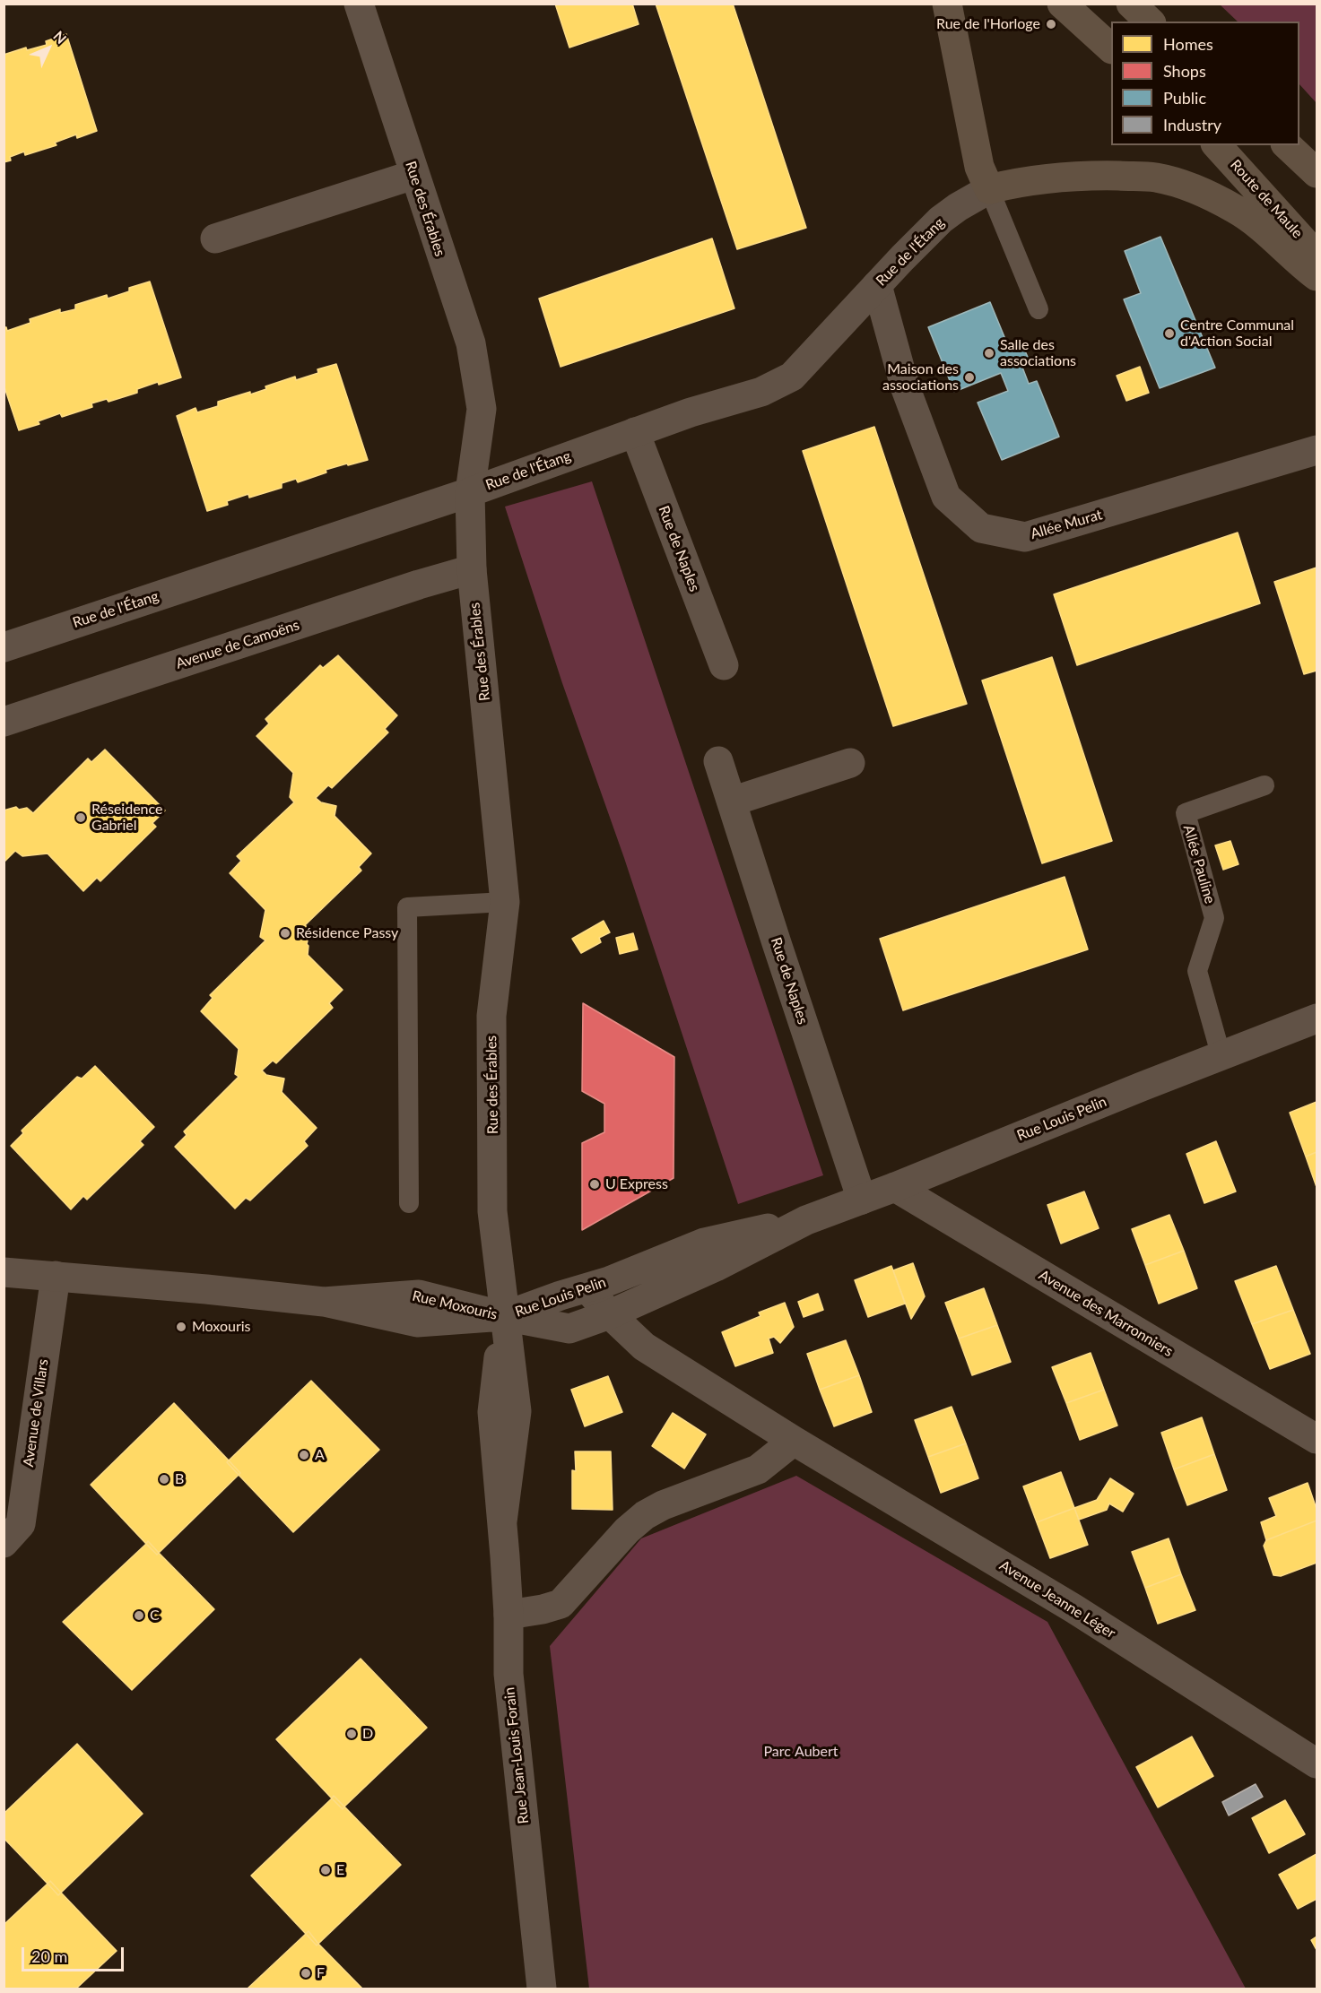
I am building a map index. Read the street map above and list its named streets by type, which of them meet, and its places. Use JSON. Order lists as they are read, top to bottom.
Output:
{
  "streets": {
    "main road": ["Route de Maule"],
    "street": [
      "Rue des Érables",
      "Rue de l'Étang",
      "Allée Murat",
      "Rue de Naples",
      "Avenue de Camoëns",
      "Rue Louis Pelin",
      "Rue Moxouris",
      "Avenue des Marronniers",
      "Avenue de Villars",
      "Avenue Jeanne Léger",
      "Rue Jean-Louis Forain"
    ],
    "lane": ["Allée Pauline"]
  },
  "crossings": [
    ["Rue des Érables", "Rue de l'Étang"],
    ["Rue des Érables", "Avenue de Camoëns"],
    ["Rue des Érables", "Rue Louis Pelin"],
    ["Rue des Érables", "Rue Moxouris"],
    ["Rue des Érables", "Rue Jean-Louis Forain"],
    ["Rue de l'Étang", "Allée Murat"],
    ["Rue de l'Étang", "Rue de Naples"],
    ["Rue de Naples", "Rue Louis Pelin"],
    ["Allée Pauline", "Rue Louis Pelin"],
    ["Rue Louis Pelin", "Rue Moxouris"],
    ["Rue Louis Pelin", "Avenue des Marronniers"],
    ["Rue Louis Pelin", "Avenue Jeanne Léger"],
    ["Rue Louis Pelin", "Rue Jean-Louis Forain"],
    ["Rue Moxouris", "Avenue de Villars"],
    ["Rue Moxouris", "Rue Jean-Louis Forain"]
  ],
  "parks": ["Parc Aubert"],
  "places": [
    "Rue de l'Horloge",
    "Centre Communal d'Action Social",
    "Salle des associations",
    "Maison des associations",
    "Réseidence Gabriel",
    "Résidence Passy",
    "U Express",
    "Moxouris",
    "A",
    "B",
    "C",
    "D",
    "E",
    "F"
  ],
  "legend": [
    "Homes",
    "Shops",
    "Public",
    "Industry"
  ],
  "scale_bar": "20 m",
  "north": "top right"
}
